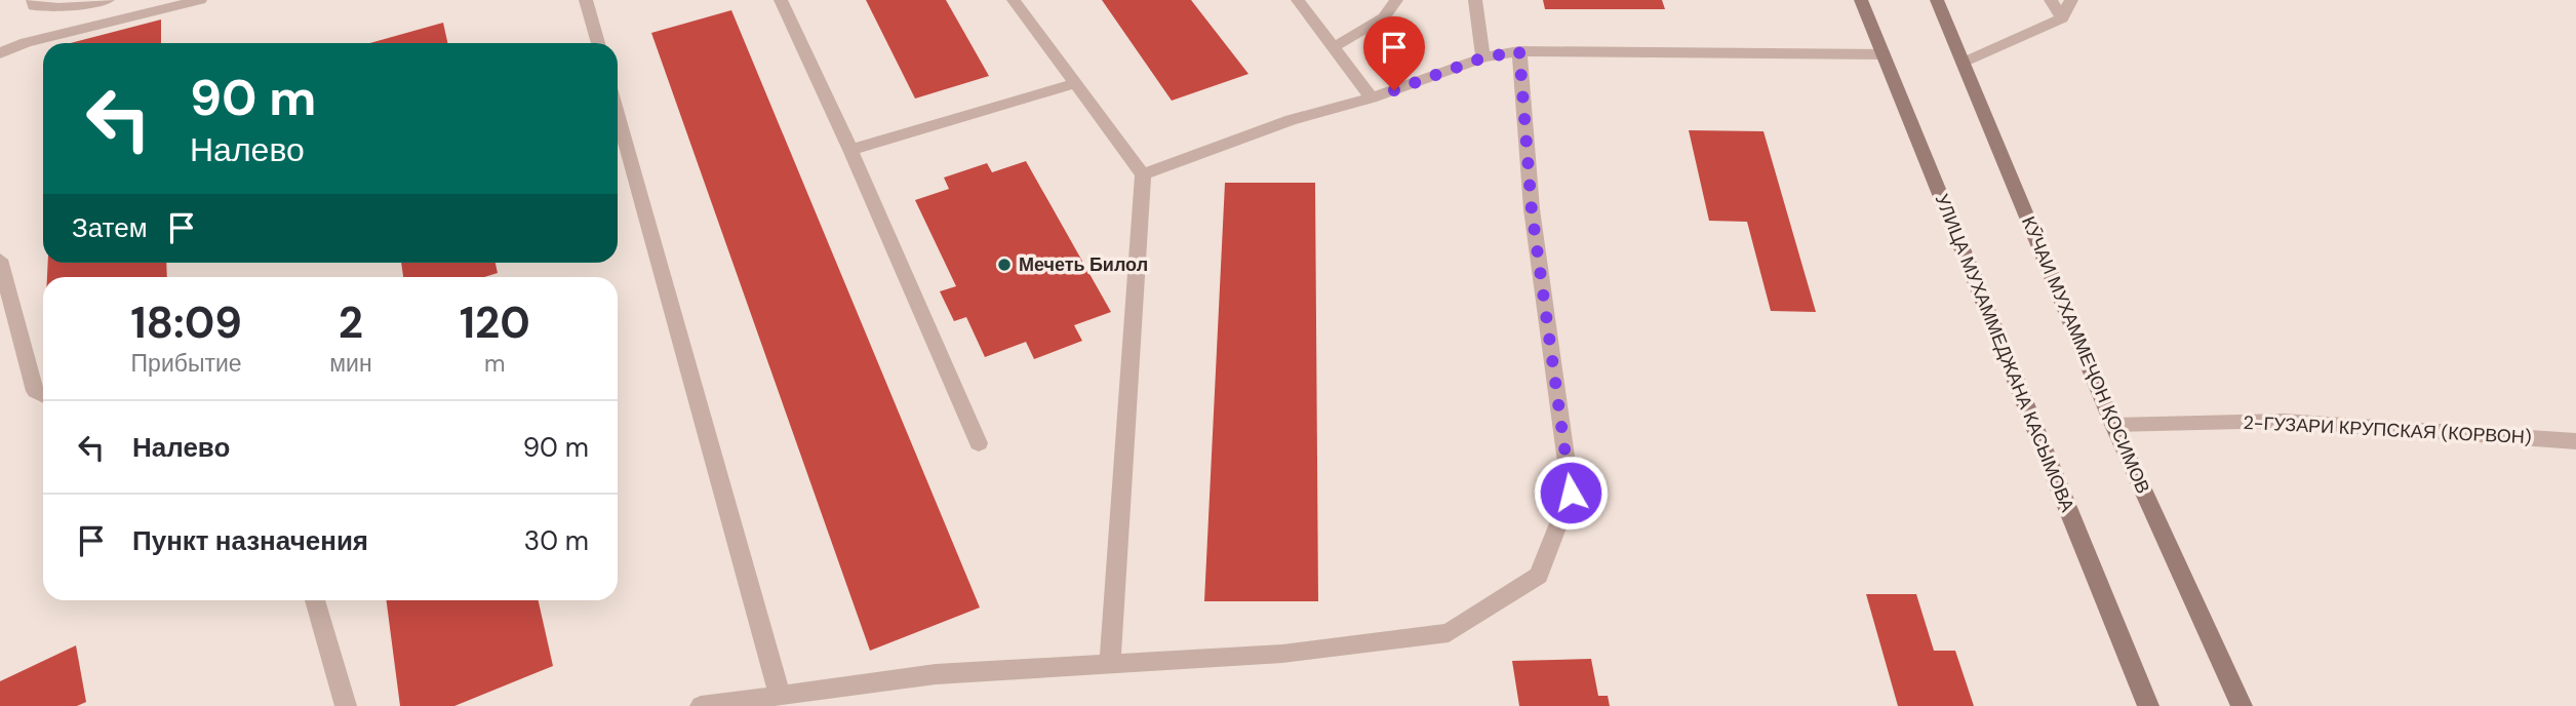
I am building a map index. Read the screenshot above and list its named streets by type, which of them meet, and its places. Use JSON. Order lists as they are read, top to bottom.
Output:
{
  "streets": {
    "main road": ["УЛИЦА МУХАММЕДЖАНА КАСЫМОВА", "КӮЧАИ МУХАММЕҶОН ҚОСИМОВ"],
    "lane": ["2-ГУЗАРИ КРУПСКАЯ (КОРВОН)"]
  },
  "crossings": [
    ["КӮЧАИ МУХАММЕҶОН ҚОСИМОВ", "2-ГУЗАРИ КРУПСКАЯ (КОРВОН)"]
  ],
  "places": ["Мечеть Билол"],
  "page": {
    "turn": ["90 m", "Налево"],
    "then": "Затем",
    "eta": [
      "18:09",
      "Прибытие",
      "2",
      "мин",
      "120",
      "m"
    ],
    "list": [
      {
        "name": "Налево",
        "value": "90 m"
      },
      {
        "name": "Пункт назначения",
        "value": "30 m"
      }
    ]
  }
}
